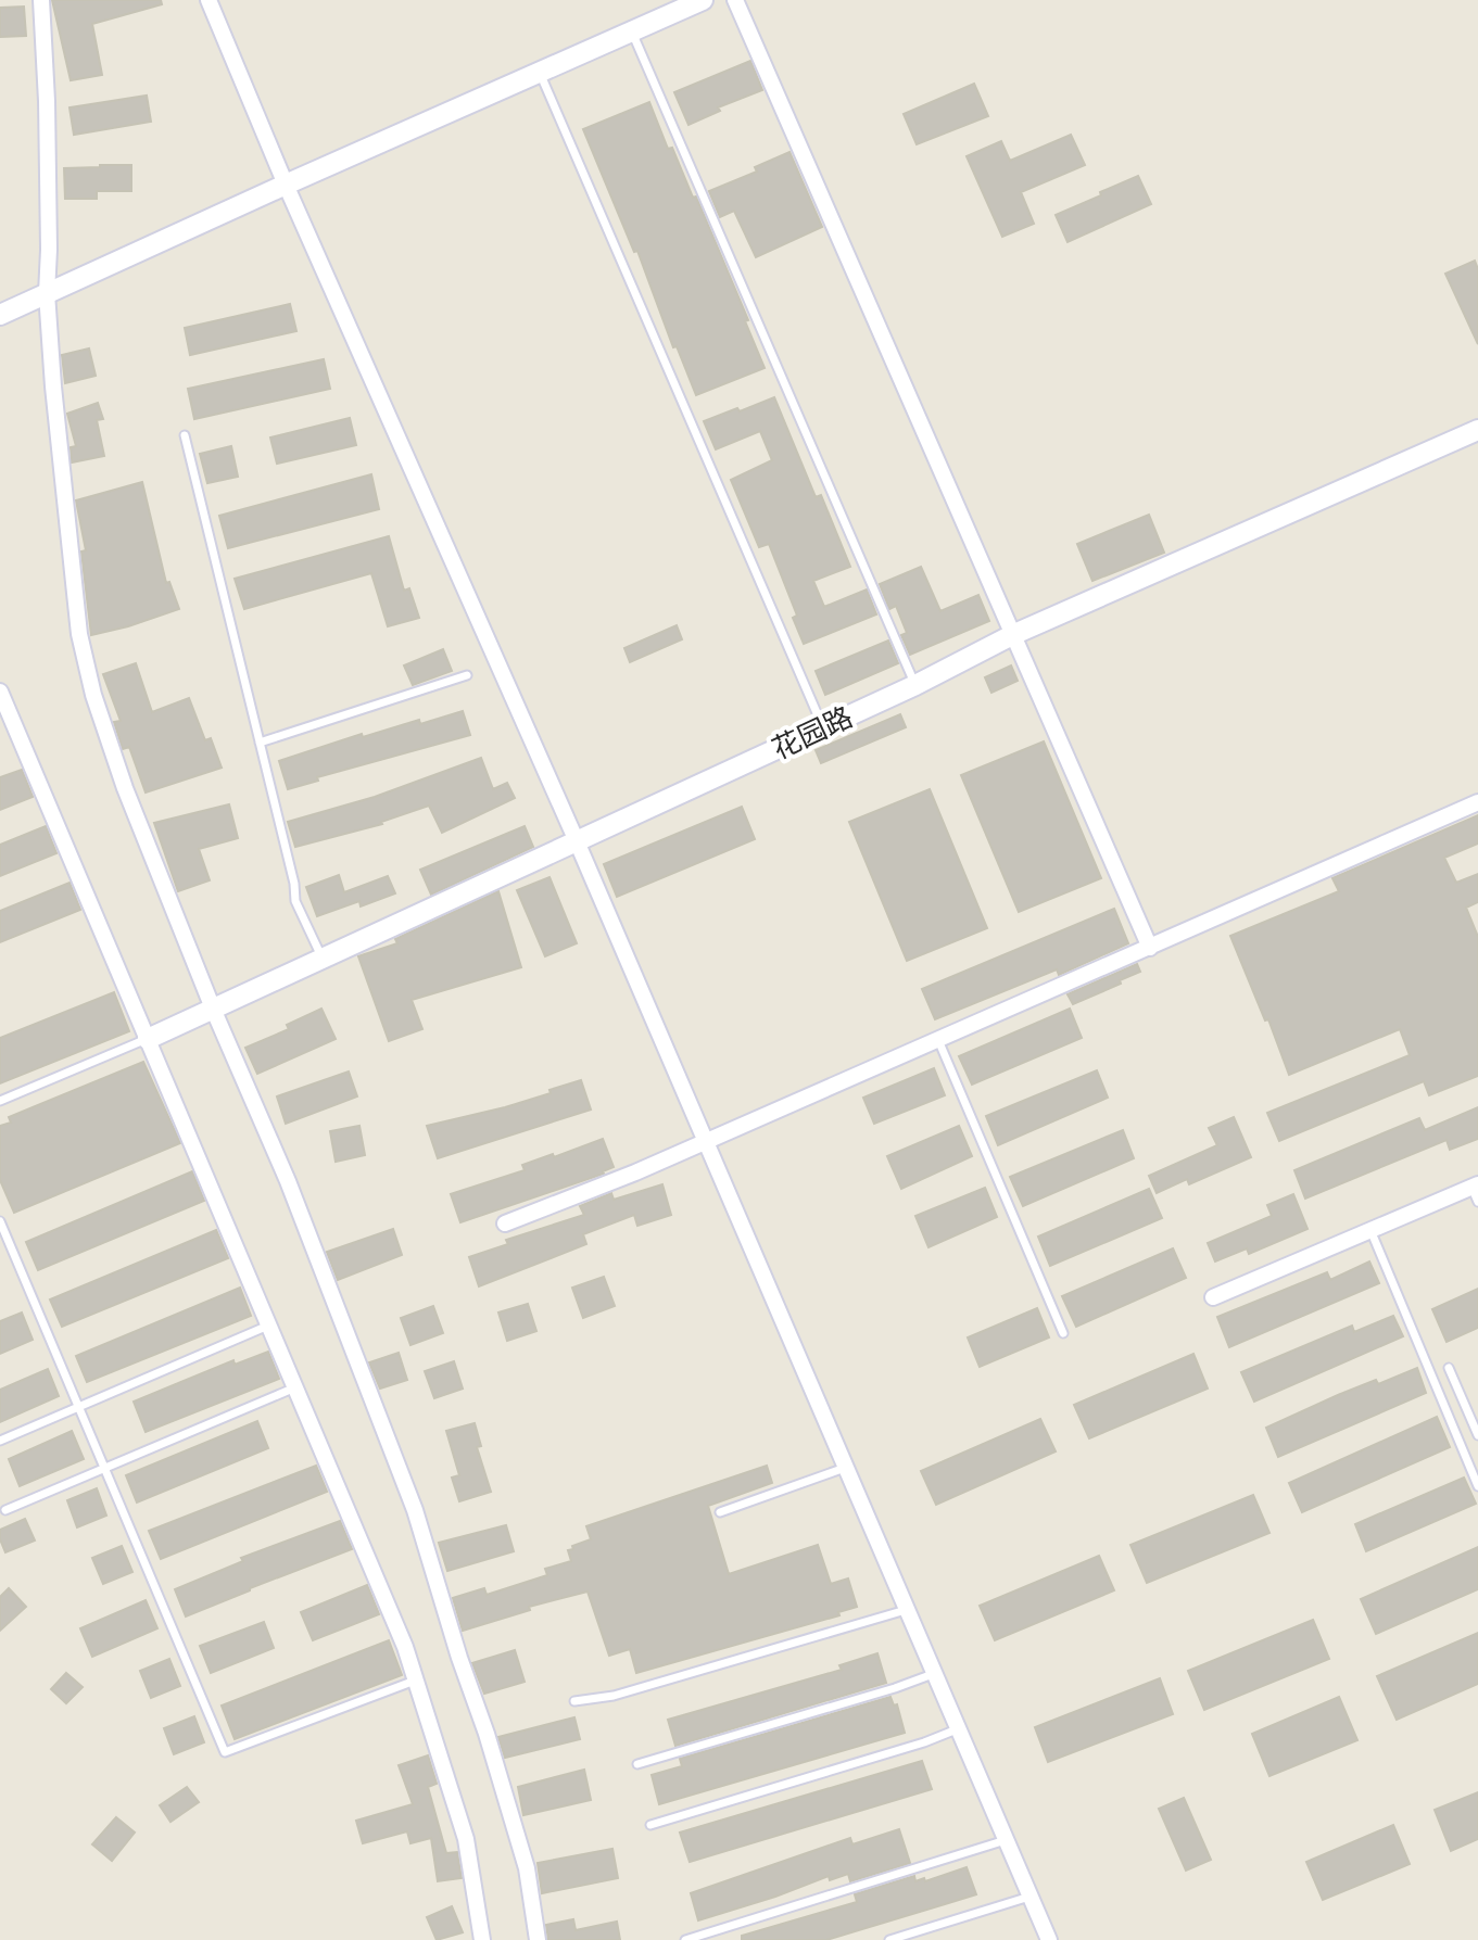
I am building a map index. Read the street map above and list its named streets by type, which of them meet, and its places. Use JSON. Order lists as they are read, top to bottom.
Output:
{
  "streets": {
    "street": ["花园路"]
  }
}
